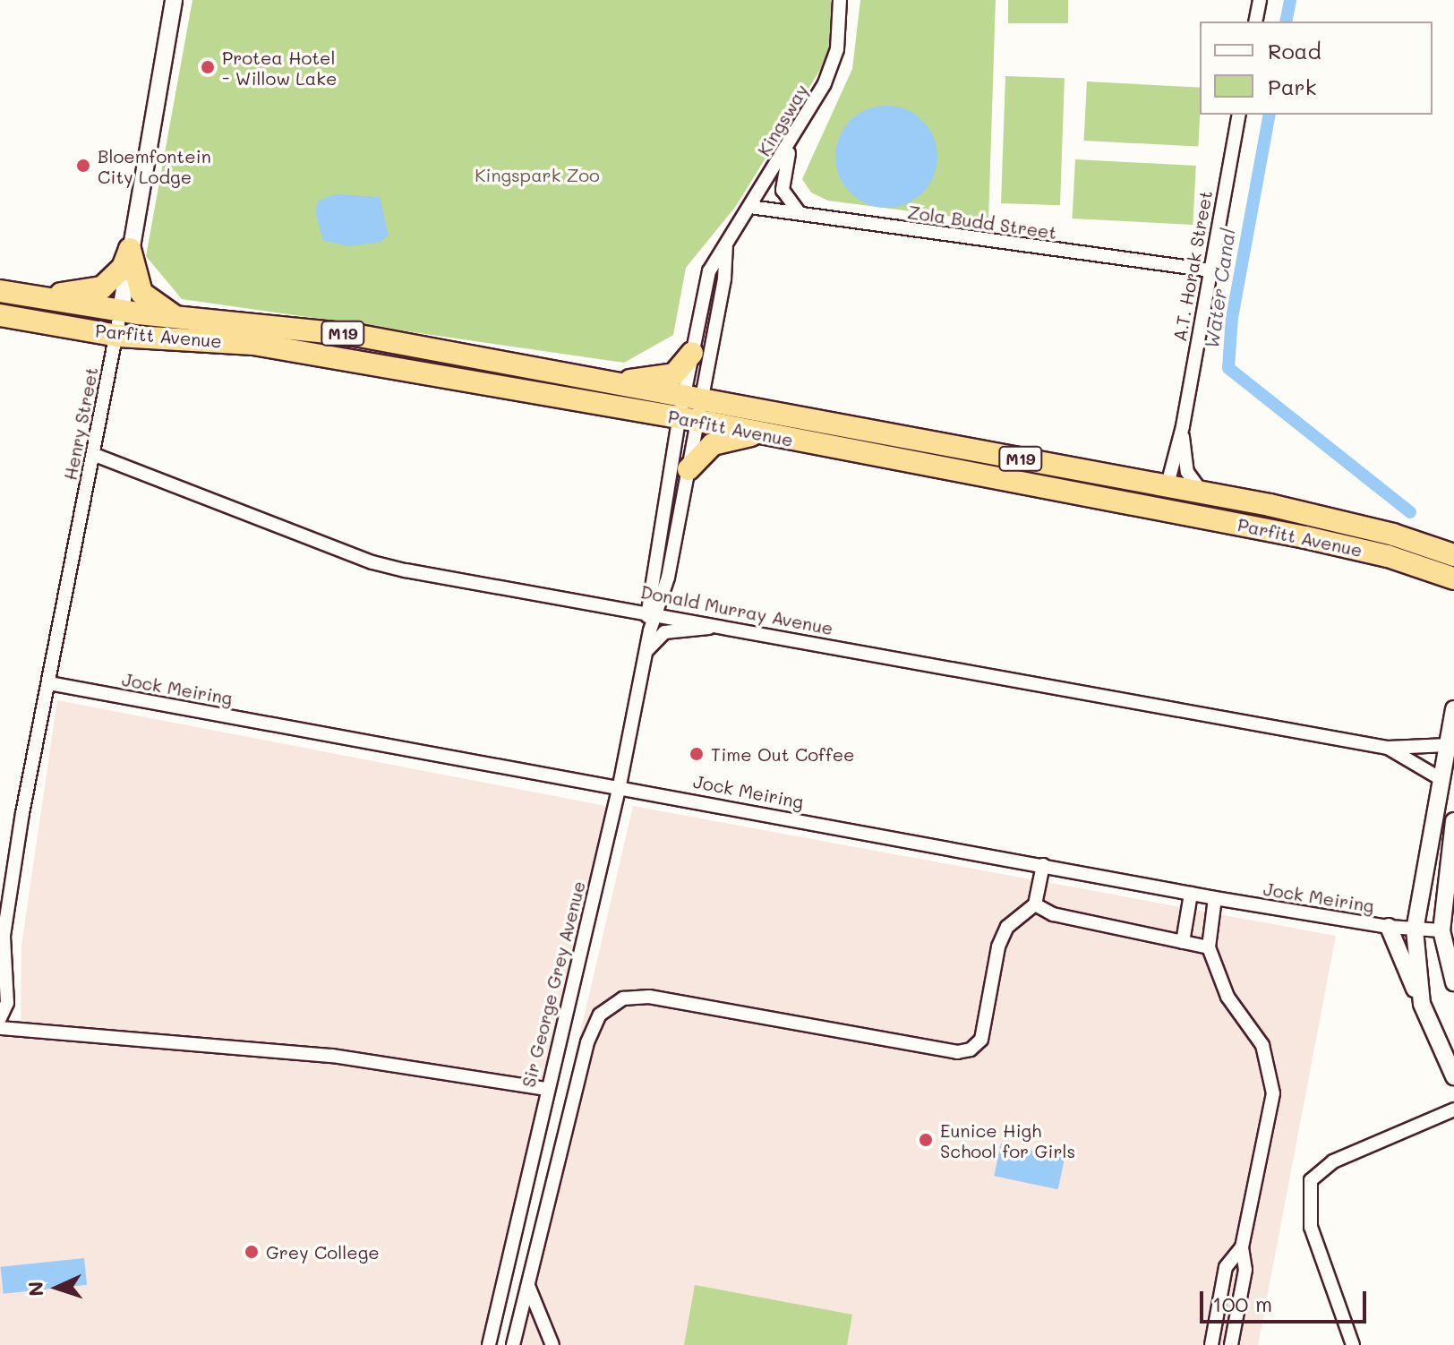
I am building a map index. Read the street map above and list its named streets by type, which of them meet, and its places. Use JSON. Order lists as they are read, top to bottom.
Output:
{
  "streets": {
    "highway": ["M19", "Parfitt Avenue"],
    "street": [
      "Kingsway",
      "Zola Budd Street",
      "A.T. Horak Street",
      "Henry Street",
      "Donald Murray Avenue",
      "Jock Meiring",
      "Sir George Grey Avenue"
    ]
  },
  "crossings": [
    ["Kingsway", "Zola Budd Street"],
    ["Kingsway", "Parfitt Avenue"],
    ["Kingsway", "Sir George Grey Avenue"],
    ["Zola Budd Street", "A.T. Horak Street"],
    ["A.T. Horak Street", "Parfitt Avenue"],
    ["Parfitt Avenue", "Henry Street"],
    ["Parfitt Avenue", "Sir George Grey Avenue"],
    ["Henry Street", "Donald Murray Avenue"],
    ["Henry Street", "Jock Meiring"],
    ["Donald Murray Avenue", "Sir George Grey Avenue"],
    ["Jock Meiring", "Sir George Grey Avenue"]
  ],
  "water": ["Water Canal"],
  "parks": ["Kingspark Zoo"],
  "places": [
    "Protea Hotel - Willow Lake",
    "Bloemfontein City Lodge",
    "Time Out Coffee",
    "Eunice High School for Girls",
    "Grey College"
  ],
  "legend": ["Road", "Park"],
  "scale_bar": "100 m",
  "north": "left"
}
